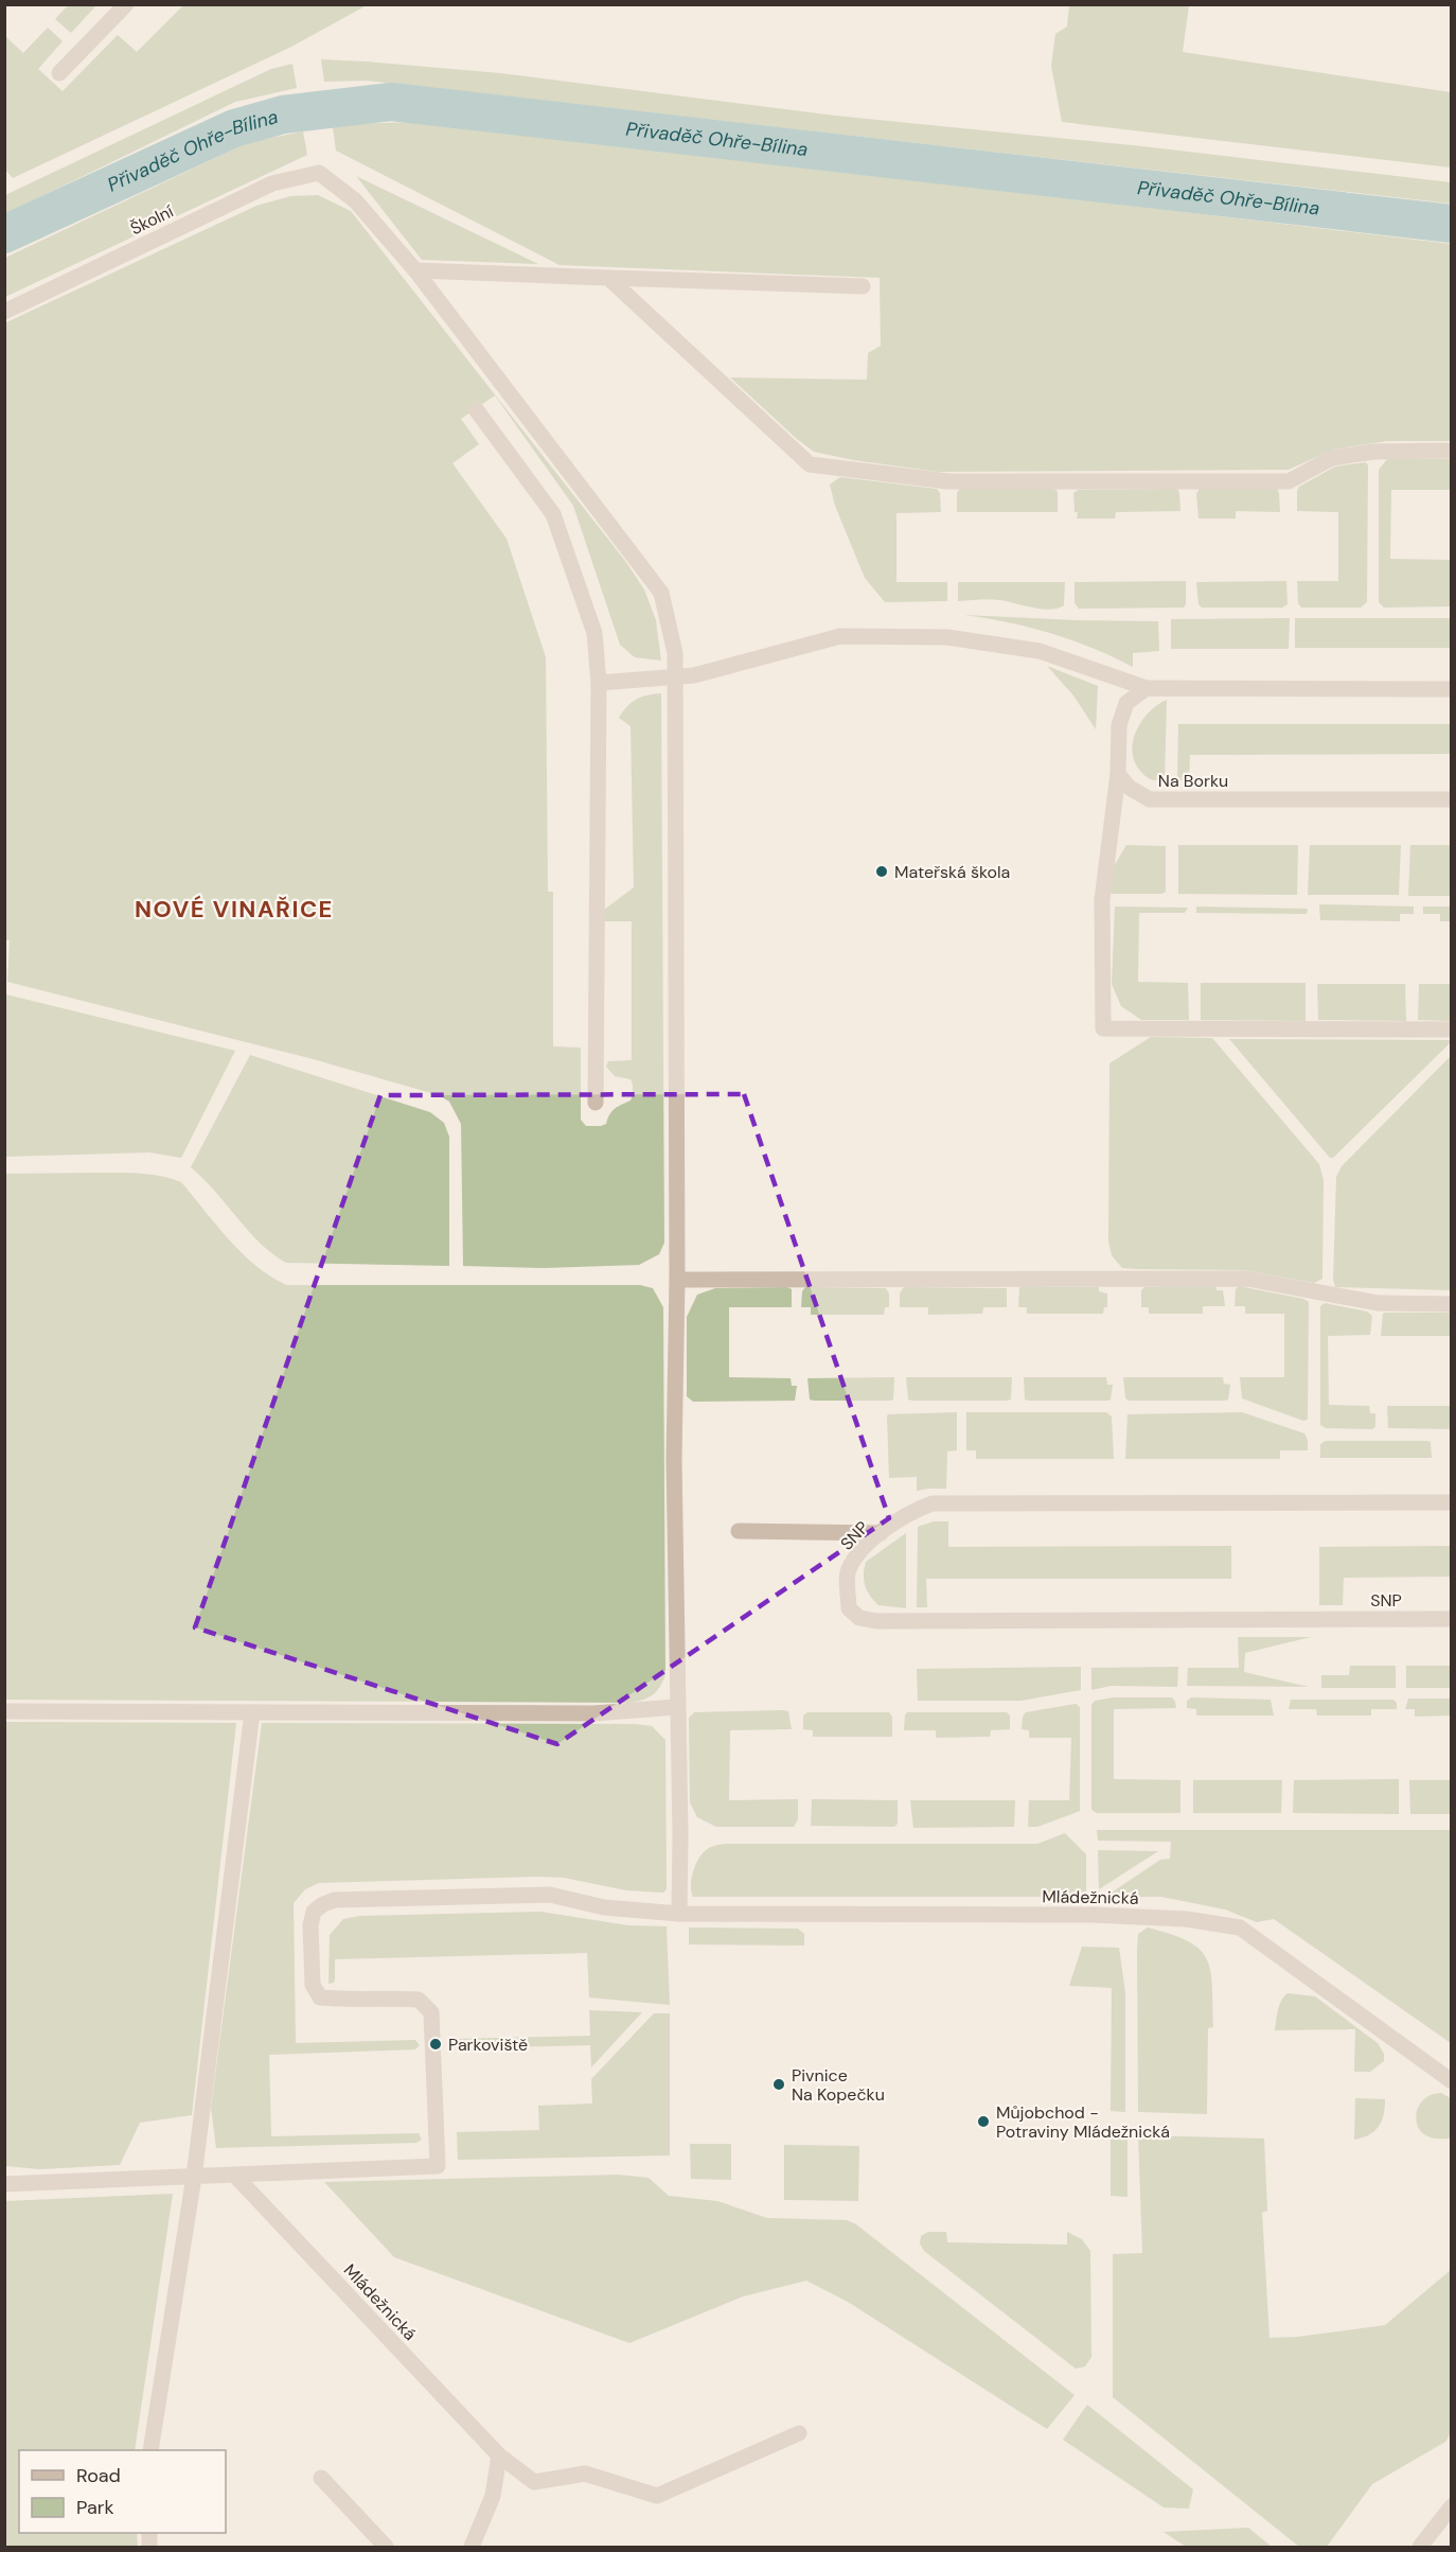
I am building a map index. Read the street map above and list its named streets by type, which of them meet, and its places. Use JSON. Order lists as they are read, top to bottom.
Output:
{
  "streets": {
    "street": [
      "Školní",
      "Na Borku",
      "SNP",
      "Mládežnická"
    ]
  },
  "districts": ["NOVÉ VINAŘICE"],
  "water": ["Přivaděč Ohře-Bílina"],
  "places": [
    "Mateřská škola",
    "Parkoviště",
    "Pivnice Na Kopečku",
    "Můjobchod - Potraviny Mládežnická"
  ],
  "legend": ["Road", "Park"]
}
